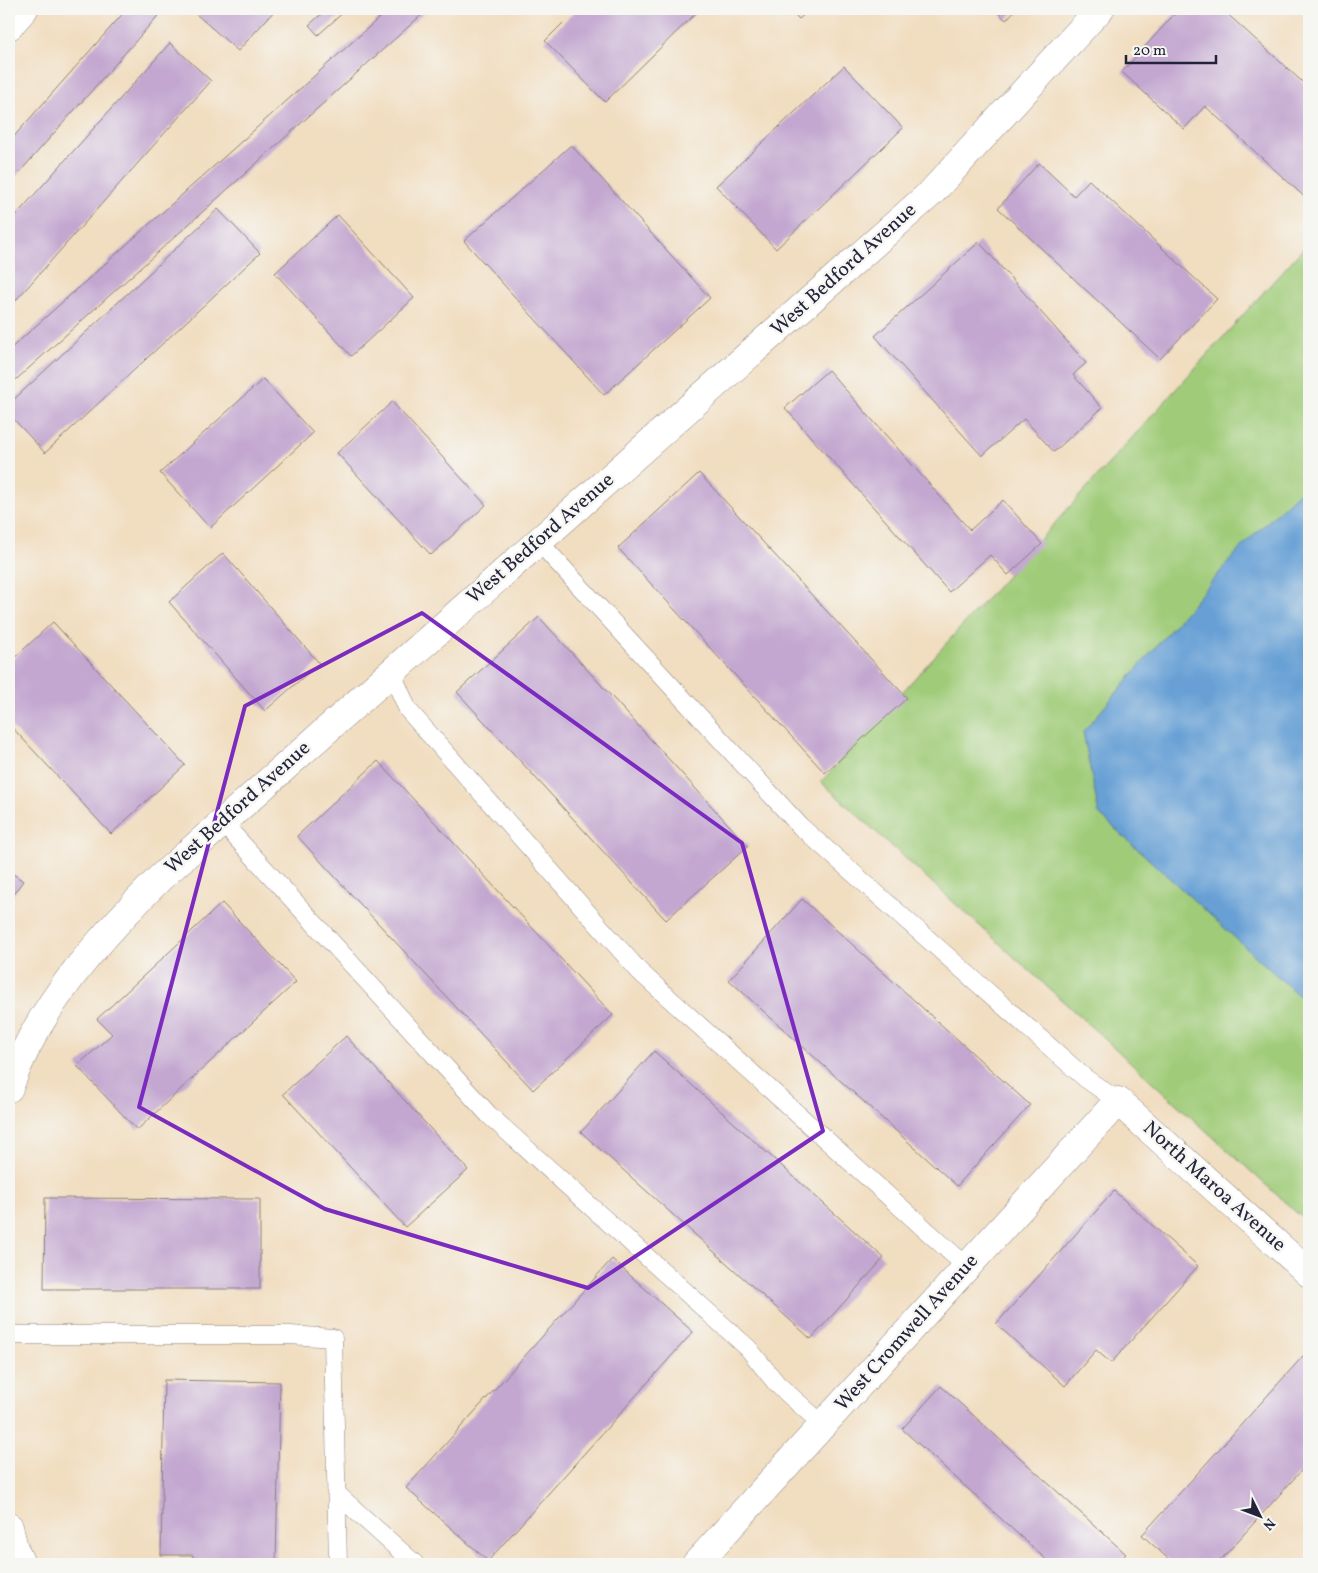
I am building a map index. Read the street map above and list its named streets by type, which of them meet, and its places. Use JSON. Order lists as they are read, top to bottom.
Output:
{
  "streets": {
    "street": ["West Bedford Avenue", "North Maroa Avenue", "West Cromwell Avenue"]
  },
  "crossings": [
    ["North Maroa Avenue", "West Cromwell Avenue"]
  ],
  "scale_bar": "20 m",
  "north": "bottom right"
}
